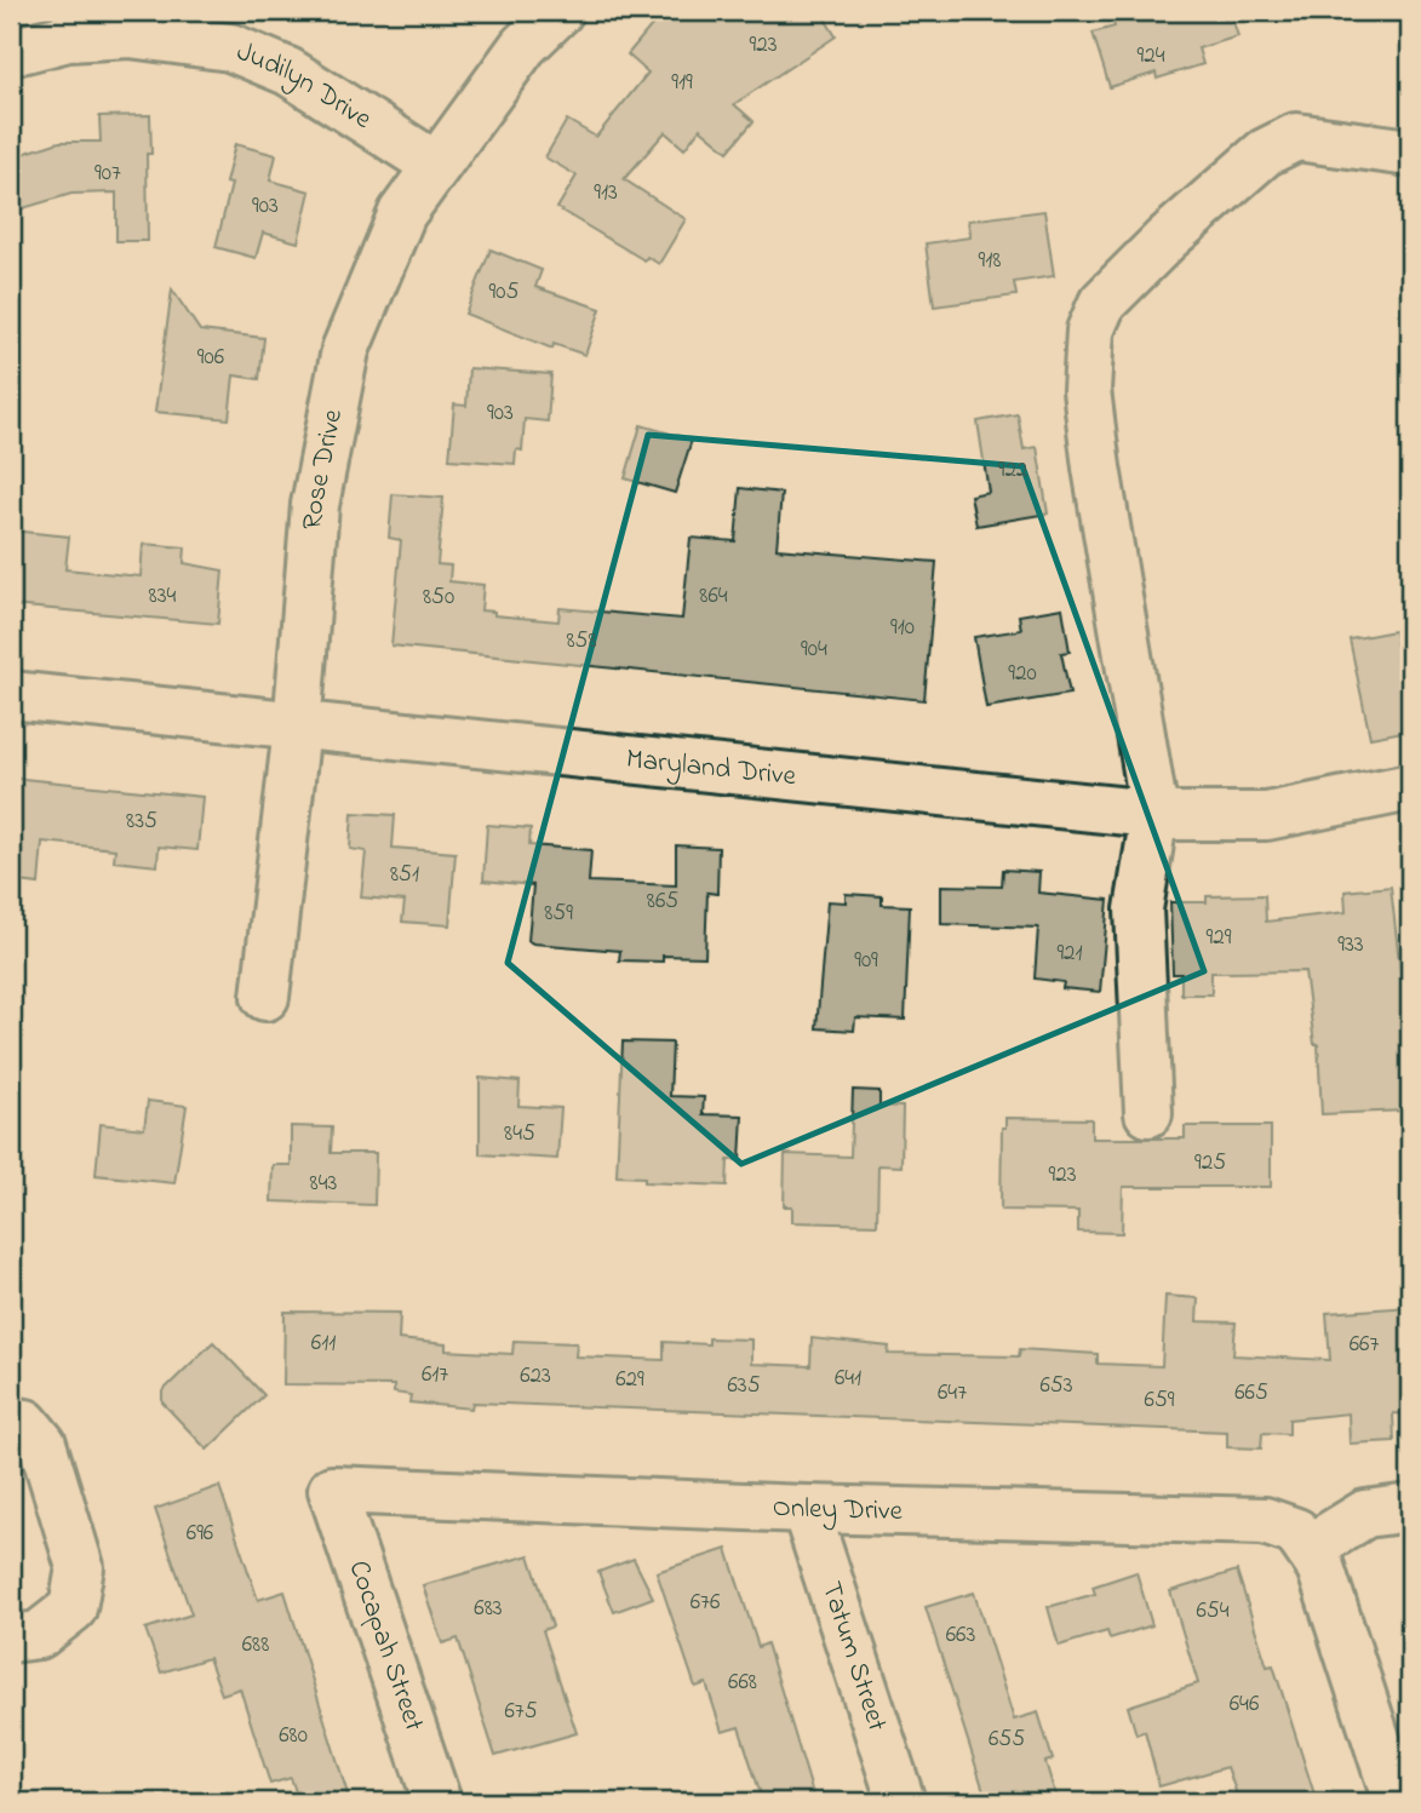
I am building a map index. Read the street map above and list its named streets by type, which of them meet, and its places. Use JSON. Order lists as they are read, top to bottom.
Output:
{
  "streets": {
    "street": [
      "Judilyn Drive",
      "Rose Drive",
      "Maryland Drive",
      "Onley Drive",
      "Cocapah Street",
      "Tatum Street"
    ]
  },
  "crossings": [
    ["Judilyn Drive", "Rose Drive"],
    ["Rose Drive", "Maryland Drive"],
    ["Onley Drive", "Cocapah Street"],
    ["Onley Drive", "Tatum Street"]
  ],
  "house_numbers": [
    "923",
    "924",
    "919",
    "907",
    "913",
    "903",
    "918",
    "905",
    "906",
    "903",
    "922",
    "834",
    "864",
    "850",
    "910",
    "858",
    "904",
    "920",
    "835",
    "851",
    "865",
    "859",
    "929",
    "933",
    "921",
    "909",
    "845",
    "925",
    "923",
    "843",
    "611",
    "667",
    "617",
    "623",
    "641",
    "629",
    "635",
    "653",
    "647",
    "665",
    "659",
    "696",
    "676",
    "683",
    "654",
    "663",
    "688",
    "668",
    "646",
    "675",
    "680",
    "655"
  ]
}
